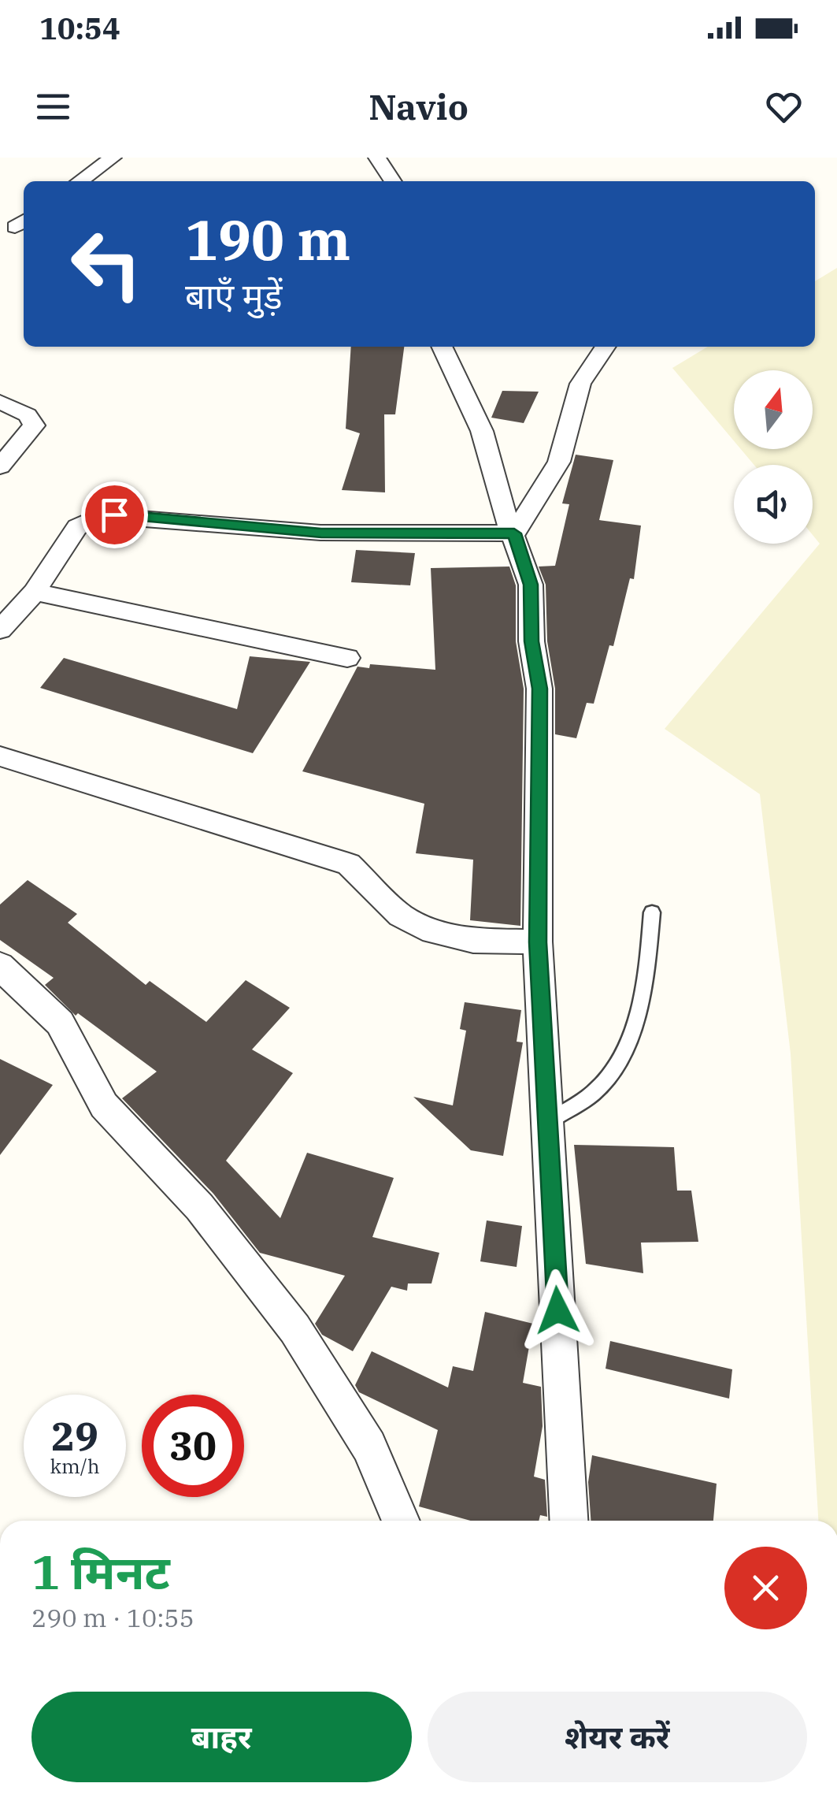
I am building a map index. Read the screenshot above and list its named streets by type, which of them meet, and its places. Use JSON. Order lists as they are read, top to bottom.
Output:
{
  "north": "top",
  "page": {
    "status": "10:54",
    "header": "Navio",
    "turn": ["190 m", "बाएँ मुड़ें"],
    "speed": "29 km/h",
    "limit": "30",
    "heading": ["1 मिनट", "290 m · 10:55"],
    "buttons": ["बाहर", "शेयर करें"]
  }
}
